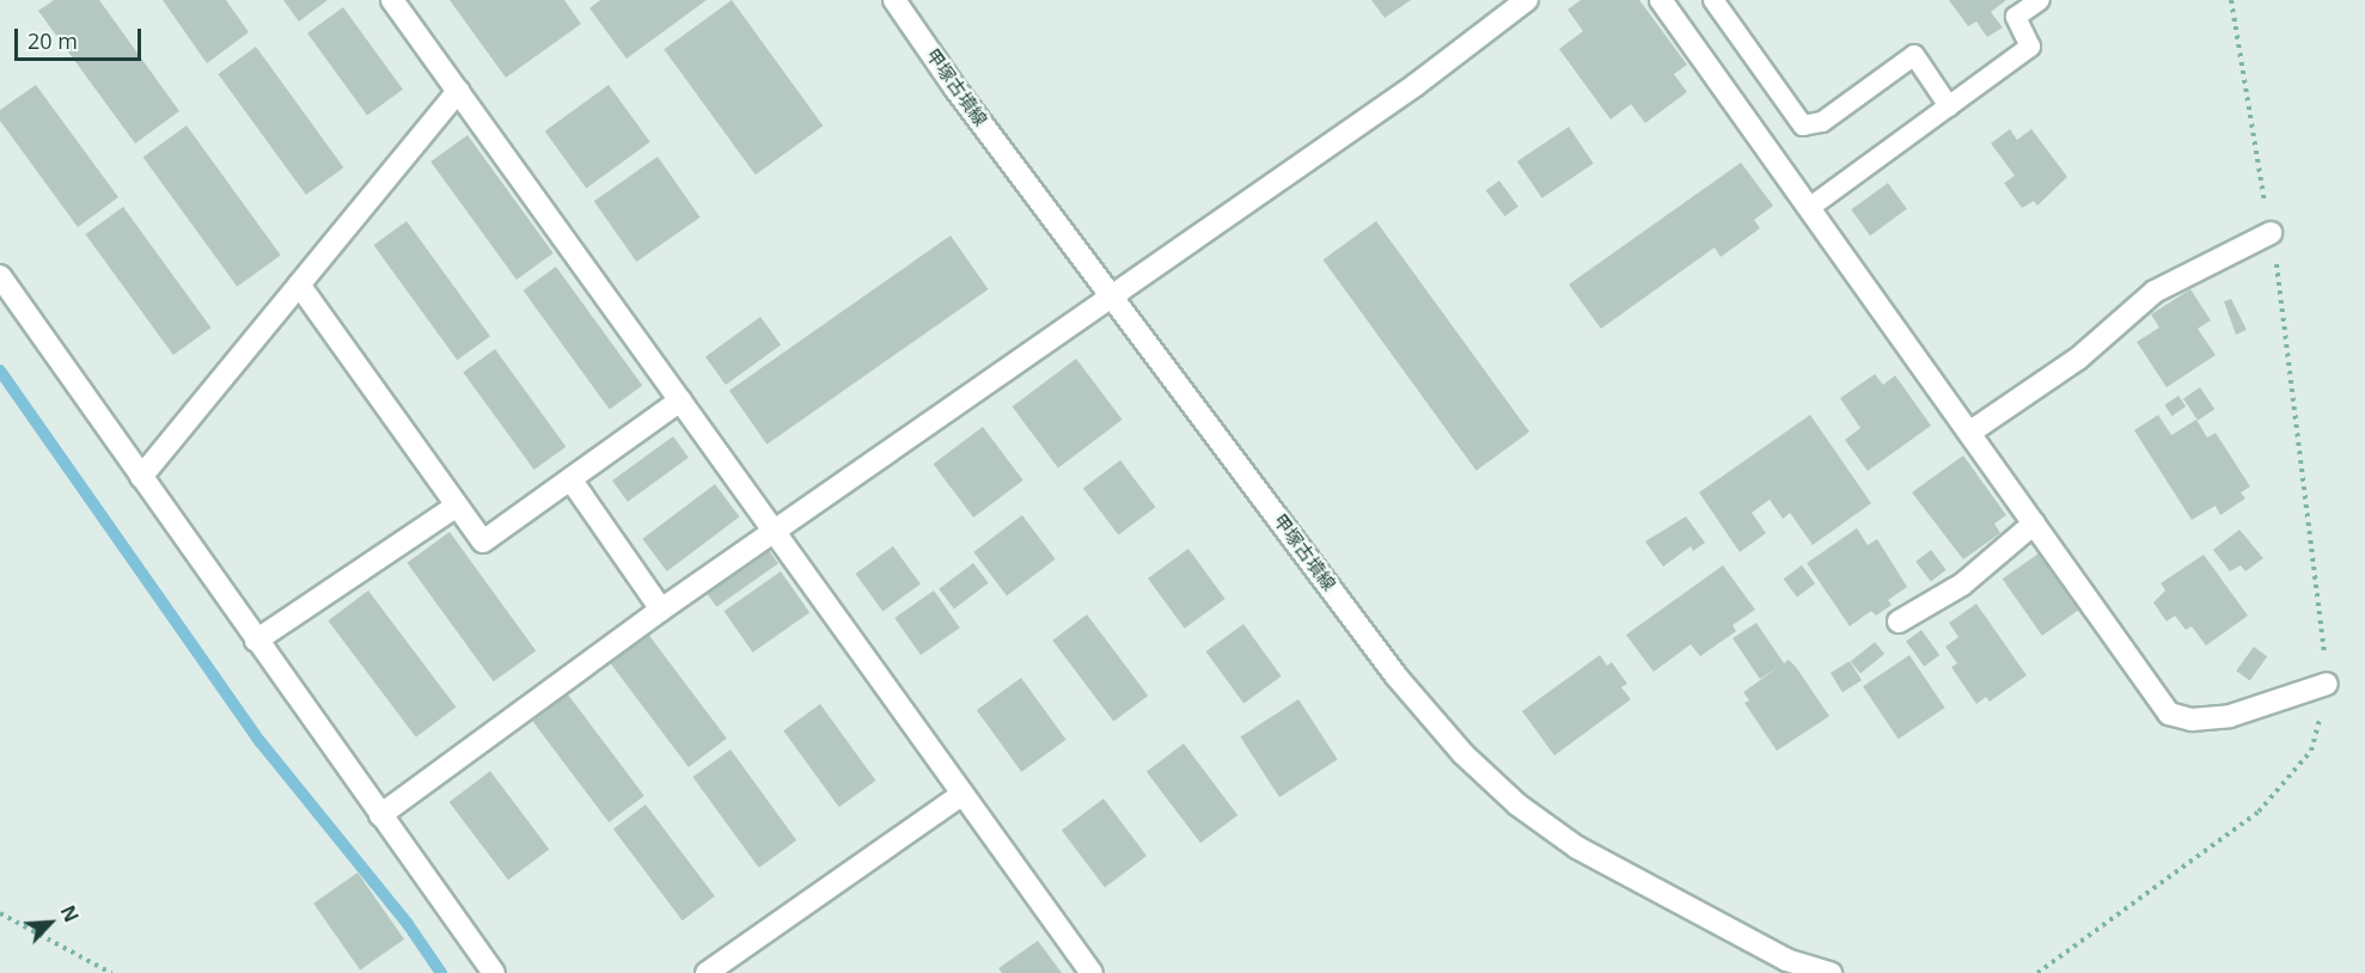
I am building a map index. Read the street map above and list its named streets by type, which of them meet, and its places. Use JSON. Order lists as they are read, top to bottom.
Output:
{
  "streets": {
    "street": ["甲塚古墳線"]
  },
  "scale_bar": "20 m",
  "north": "top right"
}
